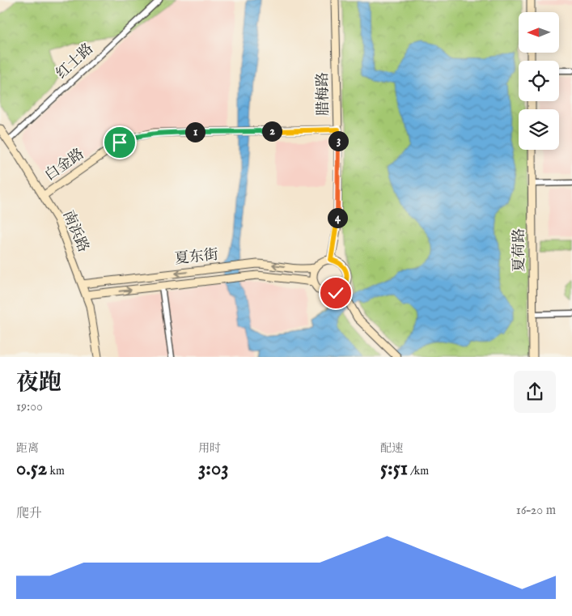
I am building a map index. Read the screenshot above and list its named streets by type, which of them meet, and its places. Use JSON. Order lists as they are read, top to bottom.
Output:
{
  "streets": {
    "street": [
      "红士路",
      "腊梅路",
      "白金路",
      "南浜路",
      "夏荷路",
      "夏东街"
    ]
  },
  "crossings": [
    ["红士路", "南浜路"],
    ["腊梅路", "白金路"],
    ["腊梅路", "夏东街"],
    ["白金路", "南浜路"],
    ["南浜路", "夏东街"]
  ],
  "north": "left",
  "page": {
    "pins": [
      "2",
      "1",
      "3",
      "4"
    ],
    "heading": ["夜跑", "19:00"],
    "stats": [
      ["距离", "0.52 km"],
      ["用时", "3:03"],
      ["配速", "5:51 /km"]
    ],
    "chart": ["爬升", "16–20 m"]
  }
}
